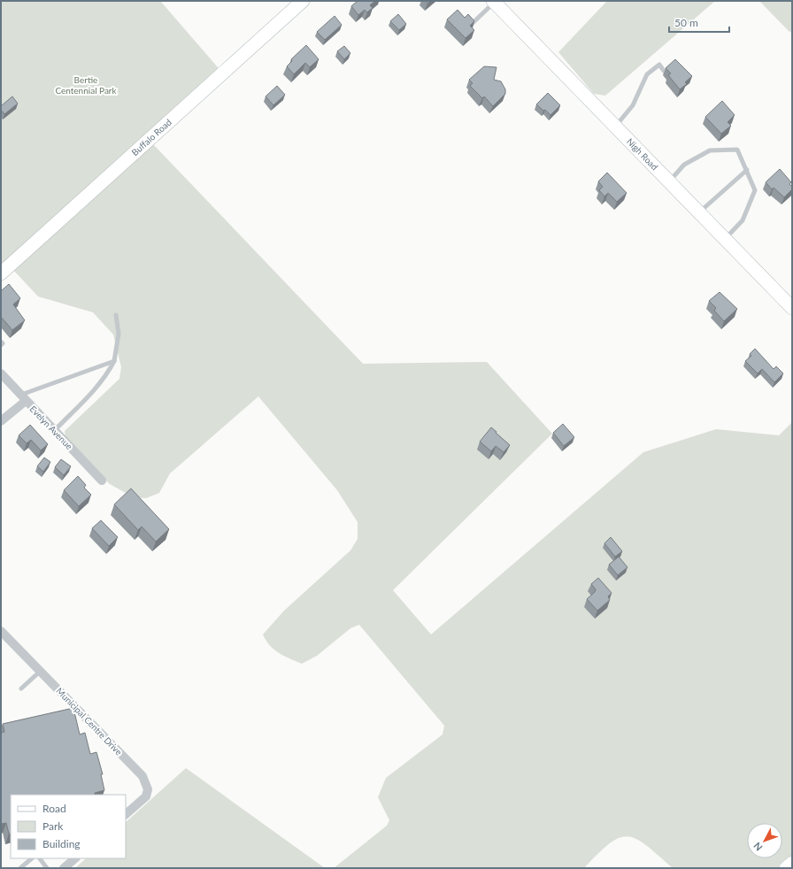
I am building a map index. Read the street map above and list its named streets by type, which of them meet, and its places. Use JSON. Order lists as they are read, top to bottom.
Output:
{
  "streets": {
    "street": [
      "Buffalo Road",
      "Nigh Road",
      "Evelyn Avenue",
      "Municipal Centre Drive"
    ]
  },
  "parks": ["Bertie Centennial Park"],
  "legend": ["Road", "Park", "Building"],
  "scale_bar": "50 m",
  "north": "bottom left"
}
